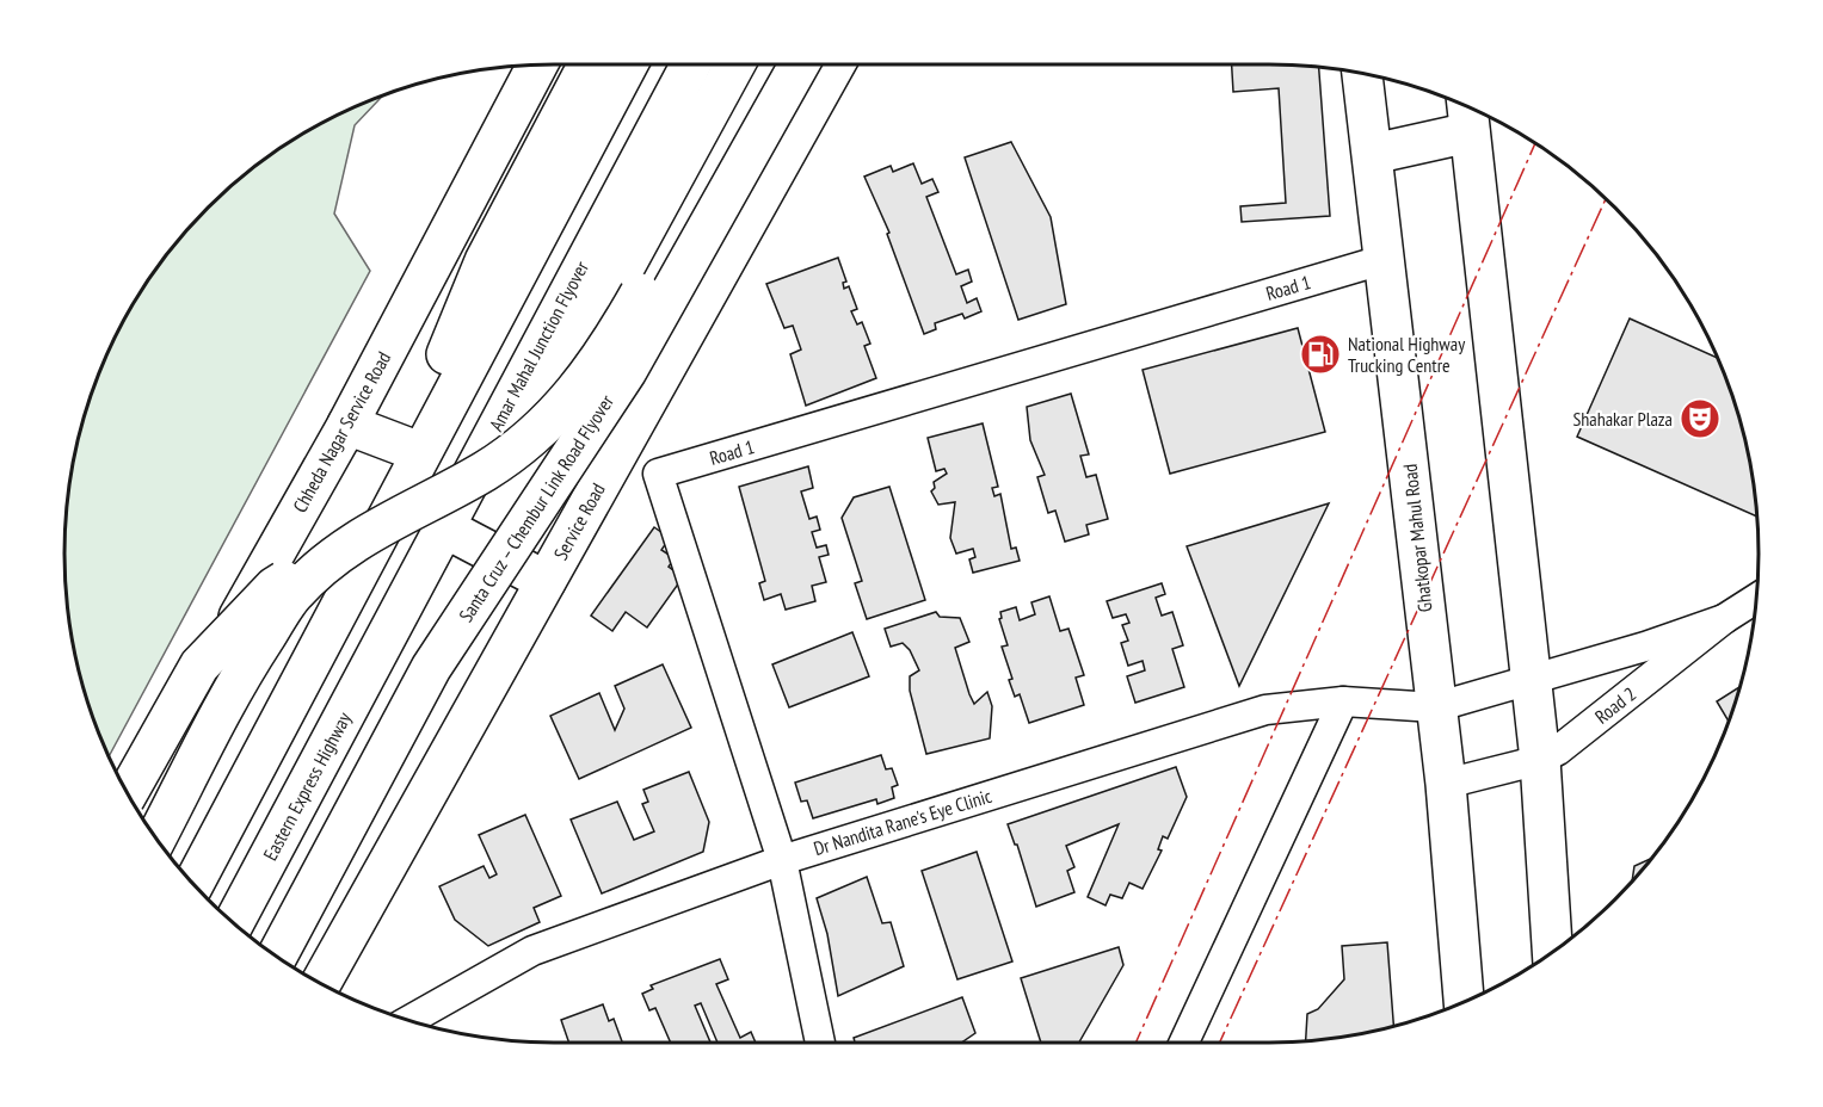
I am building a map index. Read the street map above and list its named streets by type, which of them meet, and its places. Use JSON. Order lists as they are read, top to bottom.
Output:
{
  "streets": {
    "main road": [
      "Amar Mahal Junction Flyover",
      "Chheda Nagar Service Road",
      "Santa Cruz – Chembur Link Road Flyover",
      "Service Road",
      "Ghatkopar Mahul Road",
      "Eastern Express Highway"
    ],
    "street": ["Road 1", "Road 2", "Dr Nandita Rane's Eye Clinic"]
  },
  "crossings": [
    ["Road 1", "Ghatkopar Mahul Road"],
    ["Road 1", "Dr Nandita Rane's Eye Clinic"],
    ["Amar Mahal Junction Flyover", "Eastern Express Highway"],
    ["Ghatkopar Mahul Road", "Road 2"],
    ["Ghatkopar Mahul Road", "Dr Nandita Rane's Eye Clinic"],
    ["Road 2", "Dr Nandita Rane's Eye Clinic"]
  ],
  "places": {
    "fuel station": ["National Highway Trucking Centre"],
    "theatre": ["Shahakar Plaza"]
  }
}
